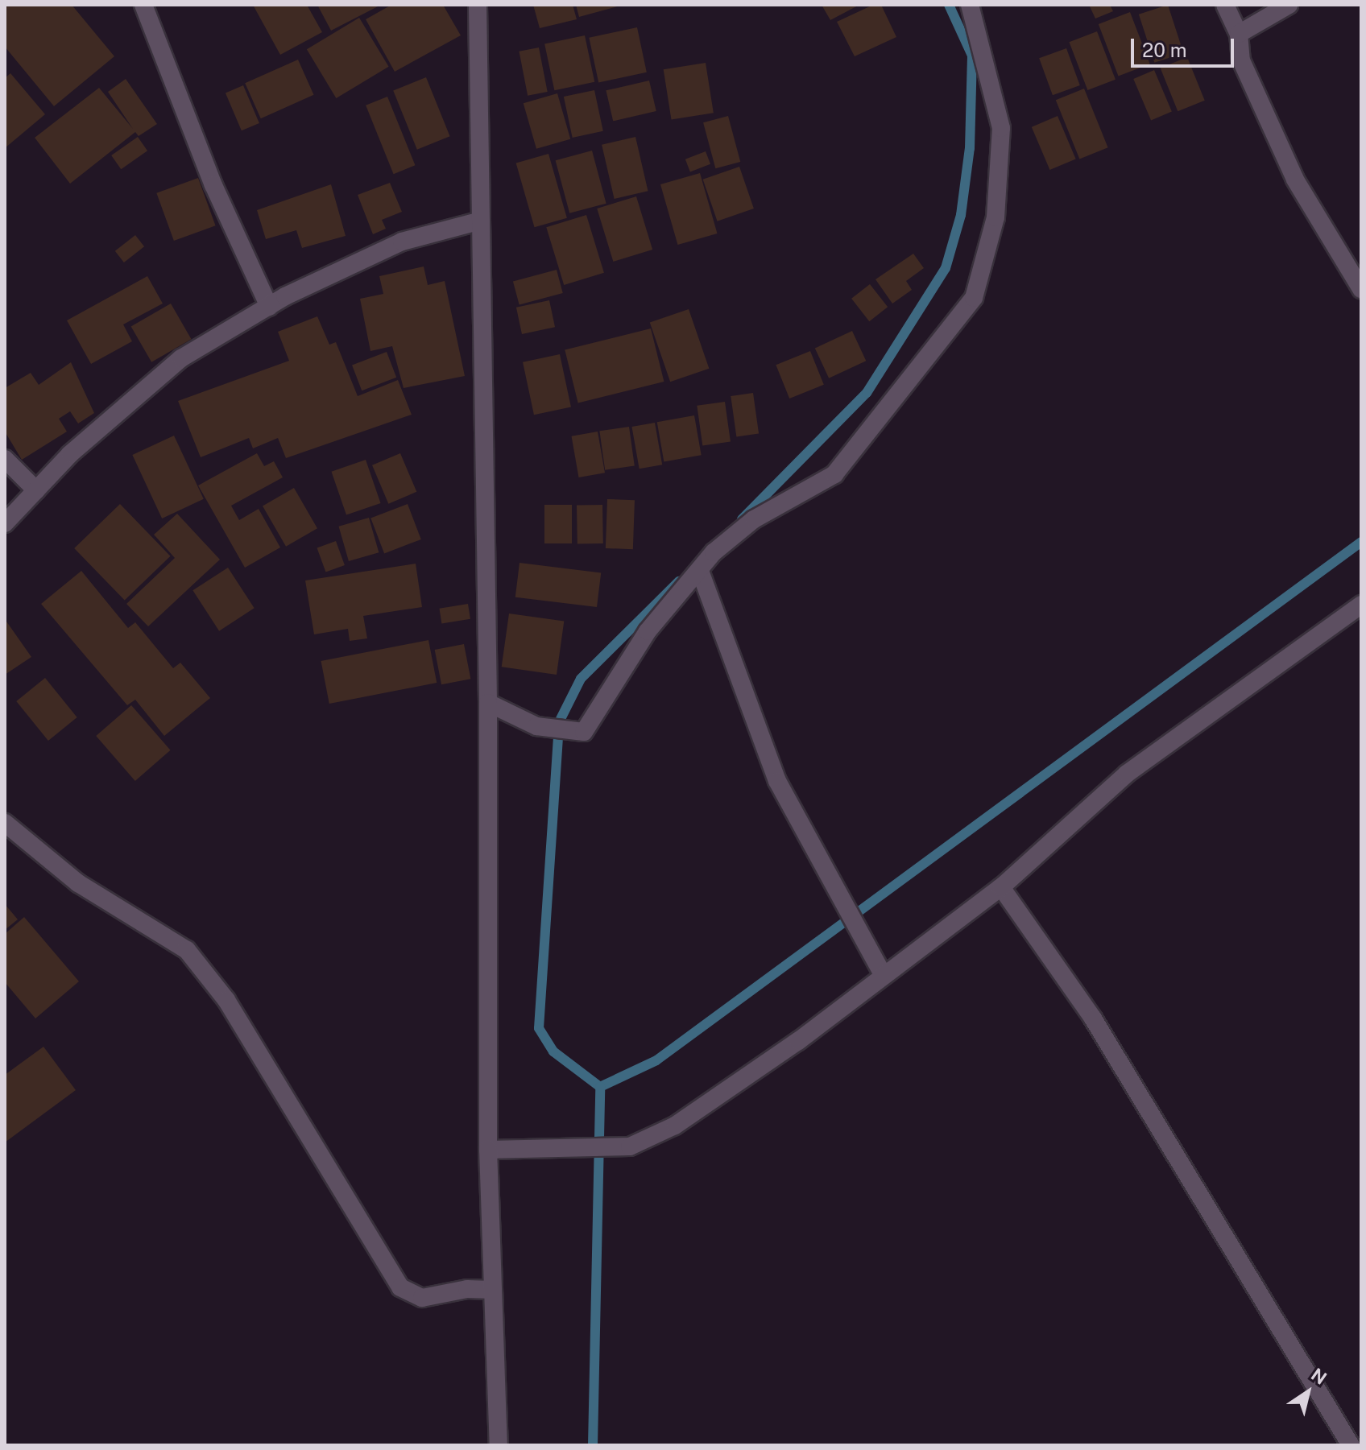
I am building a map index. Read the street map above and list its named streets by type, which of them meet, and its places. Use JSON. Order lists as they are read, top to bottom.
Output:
{
  "scale_bar": "20 m",
  "north": "top right"
}
